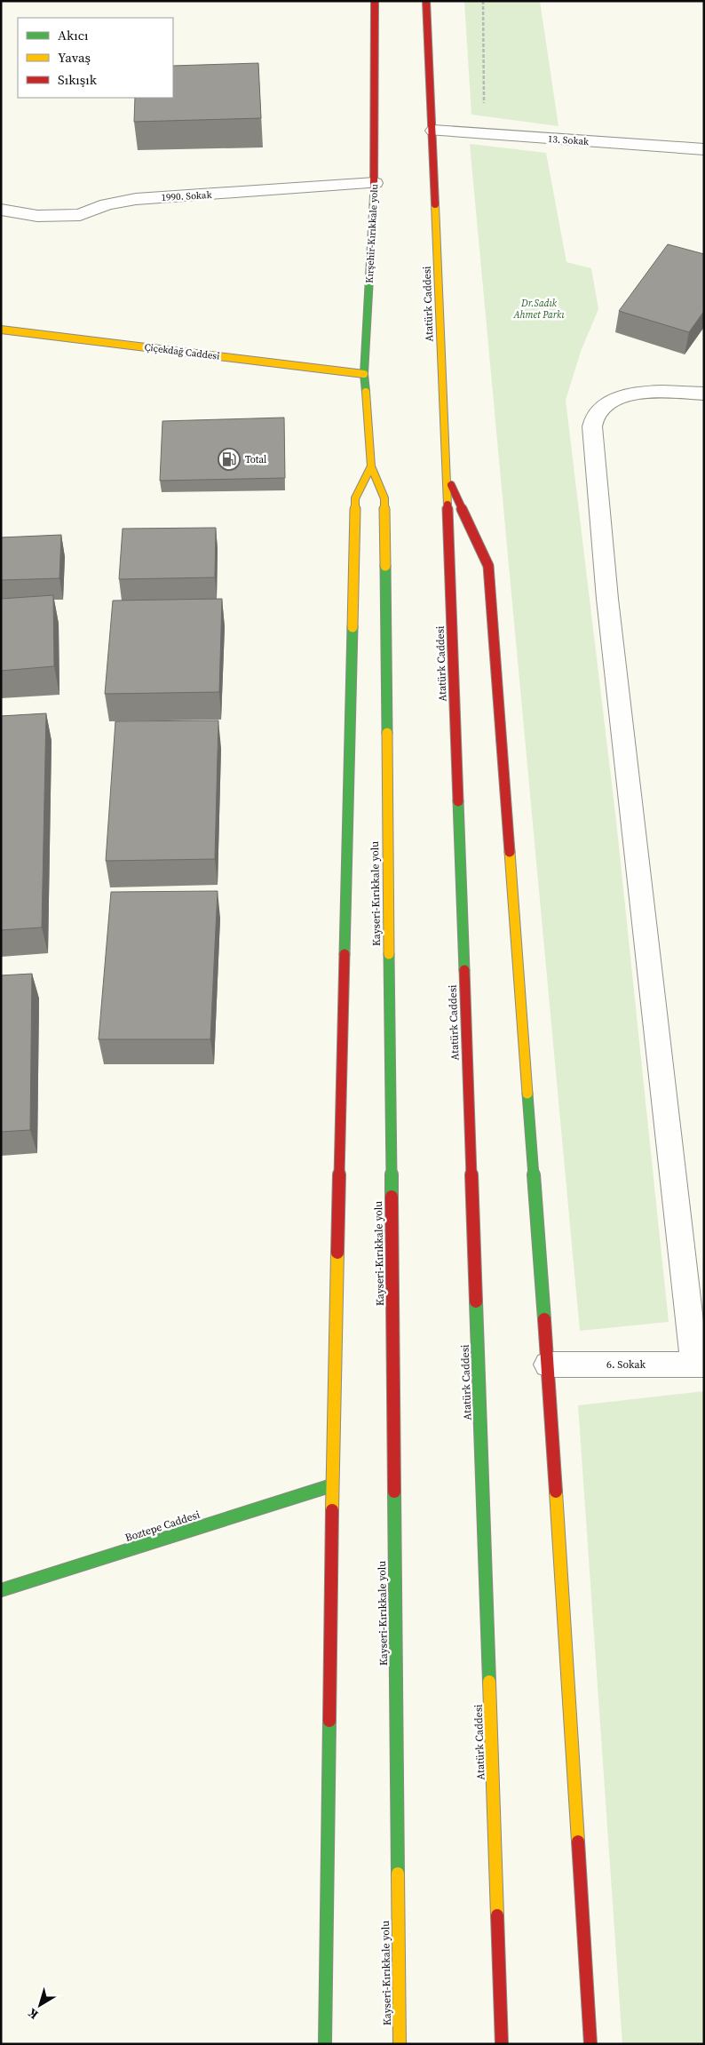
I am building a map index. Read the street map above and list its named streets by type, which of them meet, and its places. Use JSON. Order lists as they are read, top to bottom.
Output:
{
  "streets": {
    "main road": [
      "Kırşehir-Kırıkkale yolu",
      "Atatürk Caddesi",
      "Çiçekdağ Caddesi",
      "Kayseri-Kırıkkale yolu",
      "Boztepe Caddesi"
    ],
    "street": ["13. Sokak", "1990. Sokak", "6. Sokak"]
  },
  "crossings": [
    ["13. Sokak", "Atatürk Caddesi"],
    ["1990. Sokak", "Kırşehir-Kırıkkale yolu"],
    ["Kırşehir-Kırıkkale yolu", "Çiçekdağ Caddesi"],
    ["Kırşehir-Kırıkkale yolu", "Kayseri-Kırıkkale yolu"]
  ],
  "parks": ["Dr.Sadık Ahmet Parkı"],
  "places": {
    "fuel station": ["Total"]
  },
  "legend": ["Akıcı", "Yavaş", "Sıkışık"],
  "north": "bottom left"
}
